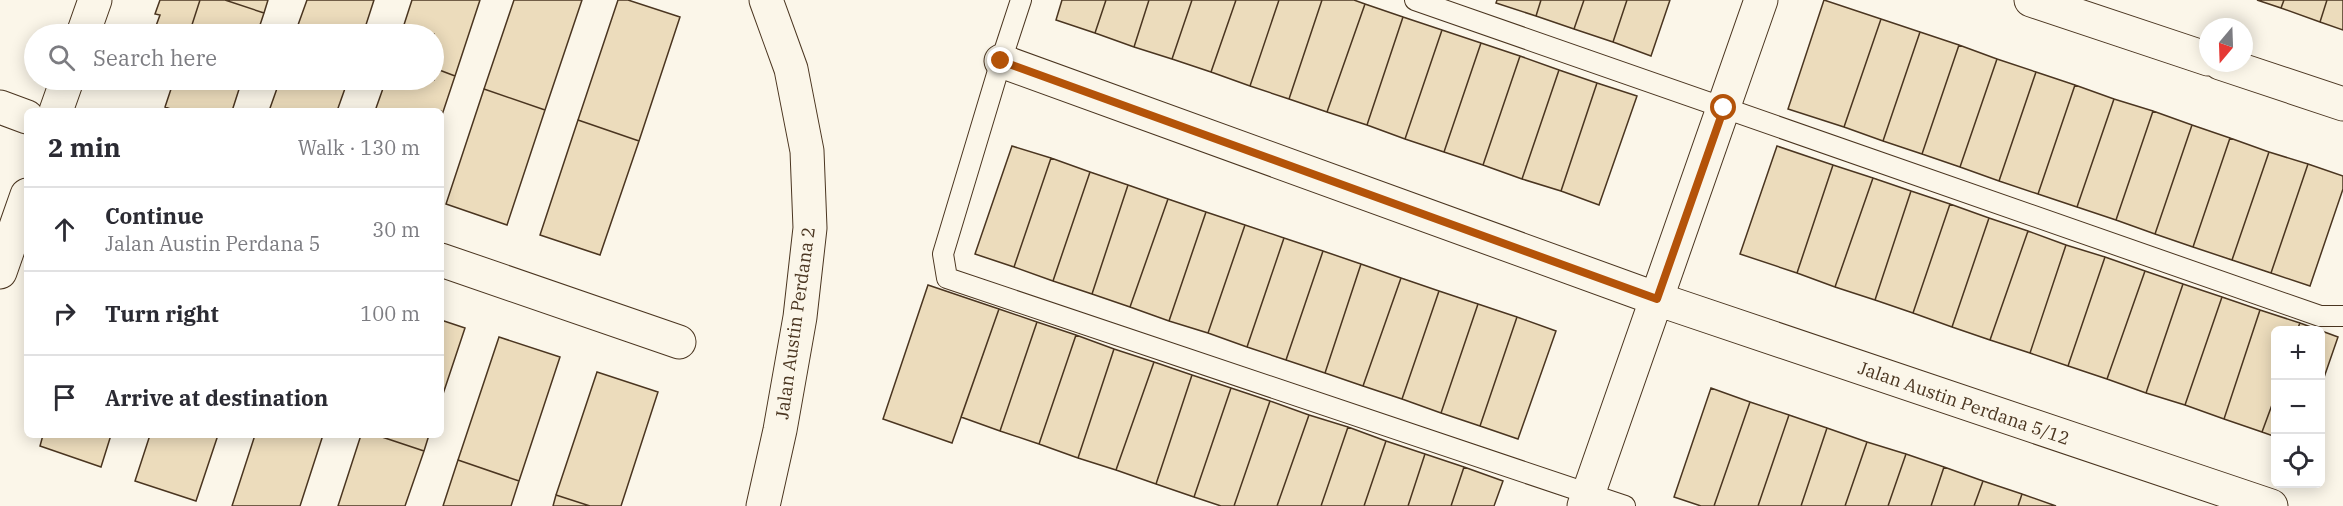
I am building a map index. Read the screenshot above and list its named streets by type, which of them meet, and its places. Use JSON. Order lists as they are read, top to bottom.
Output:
{
  "streets": {
    "street": ["Jalan Austin Perdana 2", "Jalan Austin Perdana 5/12"]
  },
  "north": "bottom",
  "page": {
    "search": "Search here",
    "heading": ["2 min", "Walk · 130 m"],
    "list": [
      ["Continue", "Jalan Austin Perdana 5", "30 m"],
      ["Turn right", "100 m"],
      "Arrive at destination"
    ],
    "map_buttons": ["+", "−"]
  }
}
